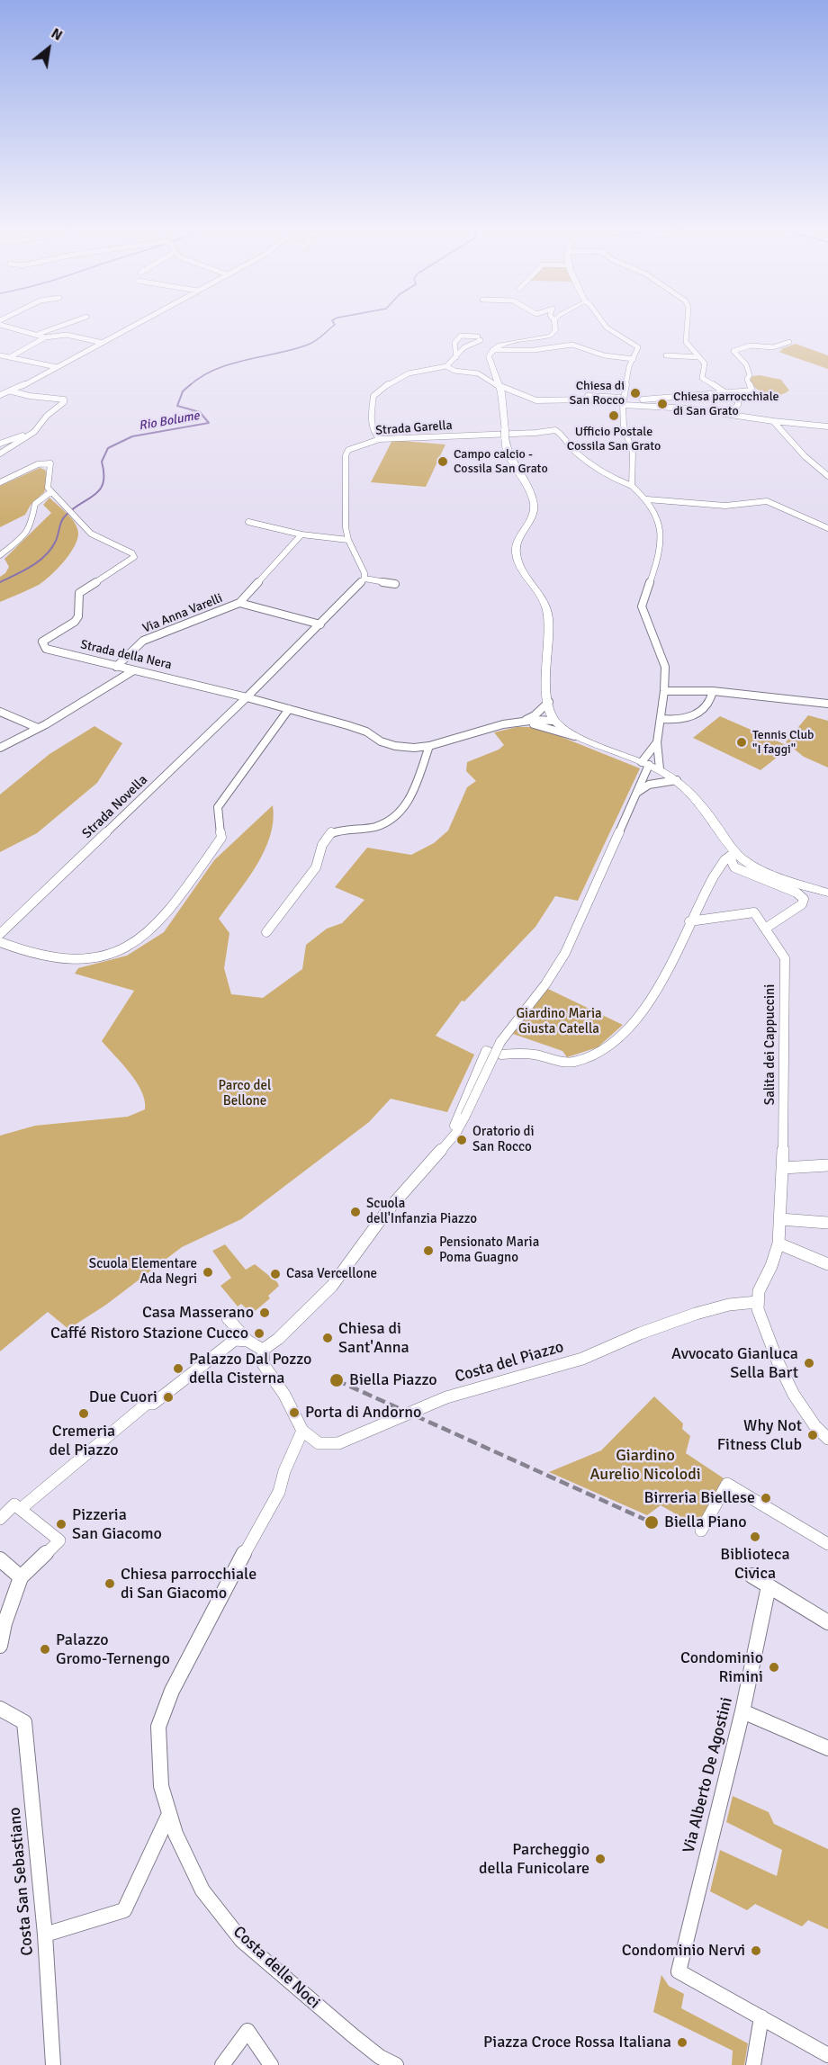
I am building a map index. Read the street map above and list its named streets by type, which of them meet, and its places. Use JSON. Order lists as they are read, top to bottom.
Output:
{
  "streets": {
    "main road": ["Strada della Nera"],
    "street": [
      "Strada Garella",
      "Via Anna Varelli",
      "Strada Novella",
      "Salita dei Cappuccini",
      "Costa del Piazzo",
      "Via Alberto De Agostini",
      "Costa San Sebastiano",
      "Costa delle Noci"
    ]
  },
  "crossings": [
    ["Via Anna Varelli", "Strada della Nera"],
    ["Strada della Nera", "Strada Novella"],
    ["Salita dei Cappuccini", "Costa del Piazzo"],
    ["Costa del Piazzo", "Costa delle Noci"]
  ],
  "water": ["Rio Bolume"],
  "parks": ["Giardino Maria Giusta Catella", "Parco del Bellone", "Giardino Aurelio Nicolodi"],
  "places": [
    "Chiesa di San Rocco",
    "Chiesa parrocchiale di San Grato",
    "Ufficio Postale Cossila San Grato",
    "Campo calcio - Cossila San Grato",
    "Tennis Club \"I faggi\"",
    "Oratorio di San Rocco",
    "Scuola dell'Infanzia Piazzo",
    "Pensionato Maria Poma Guagno",
    "Scuola Elementare Ada Negri",
    "Casa Vercellone",
    "Casa Masserano",
    "Caffé Ristoro Stazione Cucco",
    "Chiesa di Sant'Anna",
    "Avvocato Gianluca Sella Bart",
    "Palazzo Dal Pozzo della Cisterna",
    "Biella Piazzo",
    "Due Cuori",
    "Porta di Andorno",
    "Cremeria del Piazzo",
    "Why Not Fitness Club",
    "Birreria Biellese",
    "Biella Piano",
    "Pizzeria San Giacomo",
    "Biblioteca Civica",
    "Chiesa parrocchiale di San Giacomo",
    "Palazzo Gromo-Ternengo",
    "Condominio Rimini",
    "Parcheggio della Funicolare",
    "Condominio Nervi",
    "Piazza Croce Rossa Italiana"
  ],
  "north": "top right"
}
